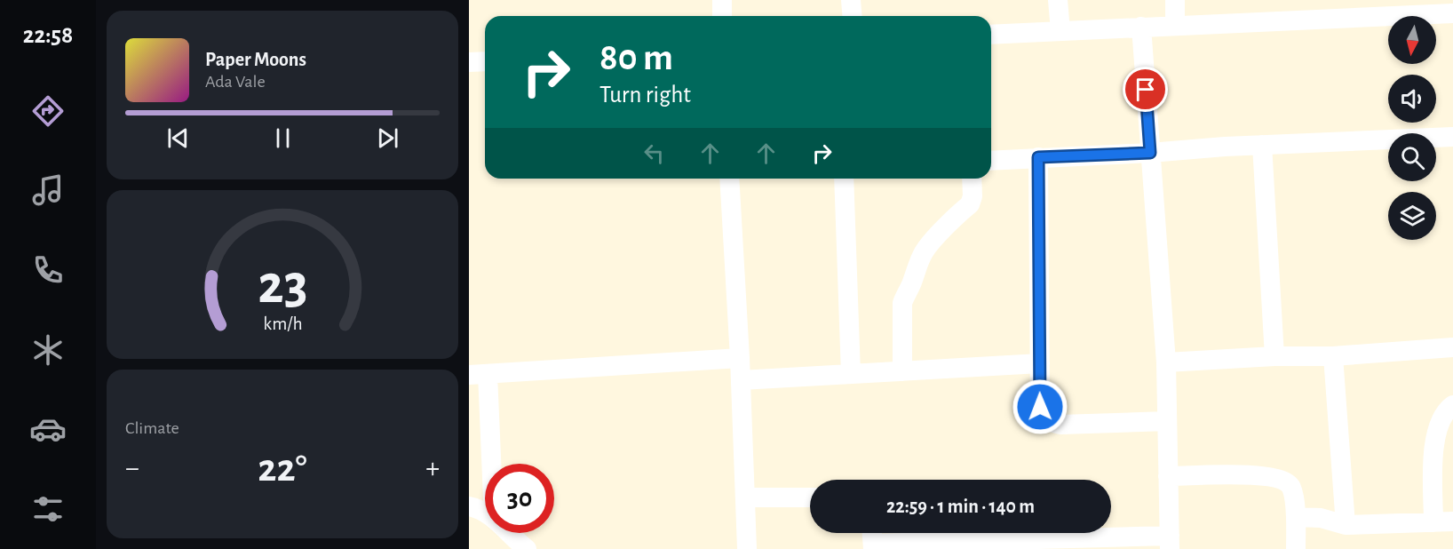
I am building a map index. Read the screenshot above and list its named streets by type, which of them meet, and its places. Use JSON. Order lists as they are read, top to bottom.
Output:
{
  "north": "bottom",
  "page": {
    "tabs": "22:58",
    "turn": ["80 m", "Turn right"],
    "song": ["Paper Moons", "Ada Vale"],
    "tile": "Climate",
    "heat": ["−", "22°", "+"],
    "limit": "30",
    "trip": "22:59 · 1 min · 140 m",
    "gauge": ["23", "km/h"]
  }
}
